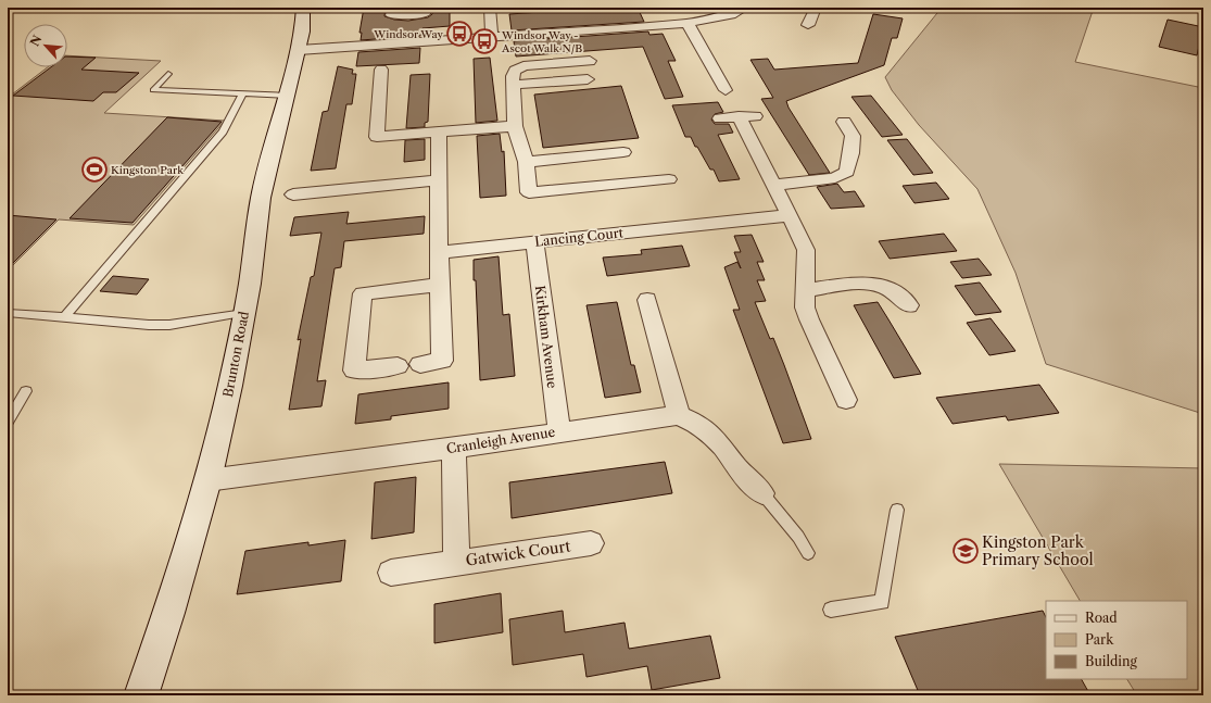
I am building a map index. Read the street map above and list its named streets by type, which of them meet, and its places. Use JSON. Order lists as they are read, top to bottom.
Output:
{
  "streets": {
    "street": [
      "Lancing Court",
      "Kirkham Avenue",
      "Brunton Road",
      "Cranleigh Avenue",
      "Gatwick Court"
    ]
  },
  "crossings": [
    ["Lancing Court", "Kirkham Avenue"],
    ["Kirkham Avenue", "Cranleigh Avenue"],
    ["Brunton Road", "Cranleigh Avenue"],
    ["Cranleigh Avenue", "Gatwick Court"]
  ],
  "places": {
    "bus stop": ["Windsor Way", "Windsor Way - Ascot Walk N/B"],
    "sports": ["Kingston Park"],
    "school or university": ["Kingston Park Primary School"]
  },
  "legend": ["Road", "Park", "Building"],
  "north": "top left"
}
